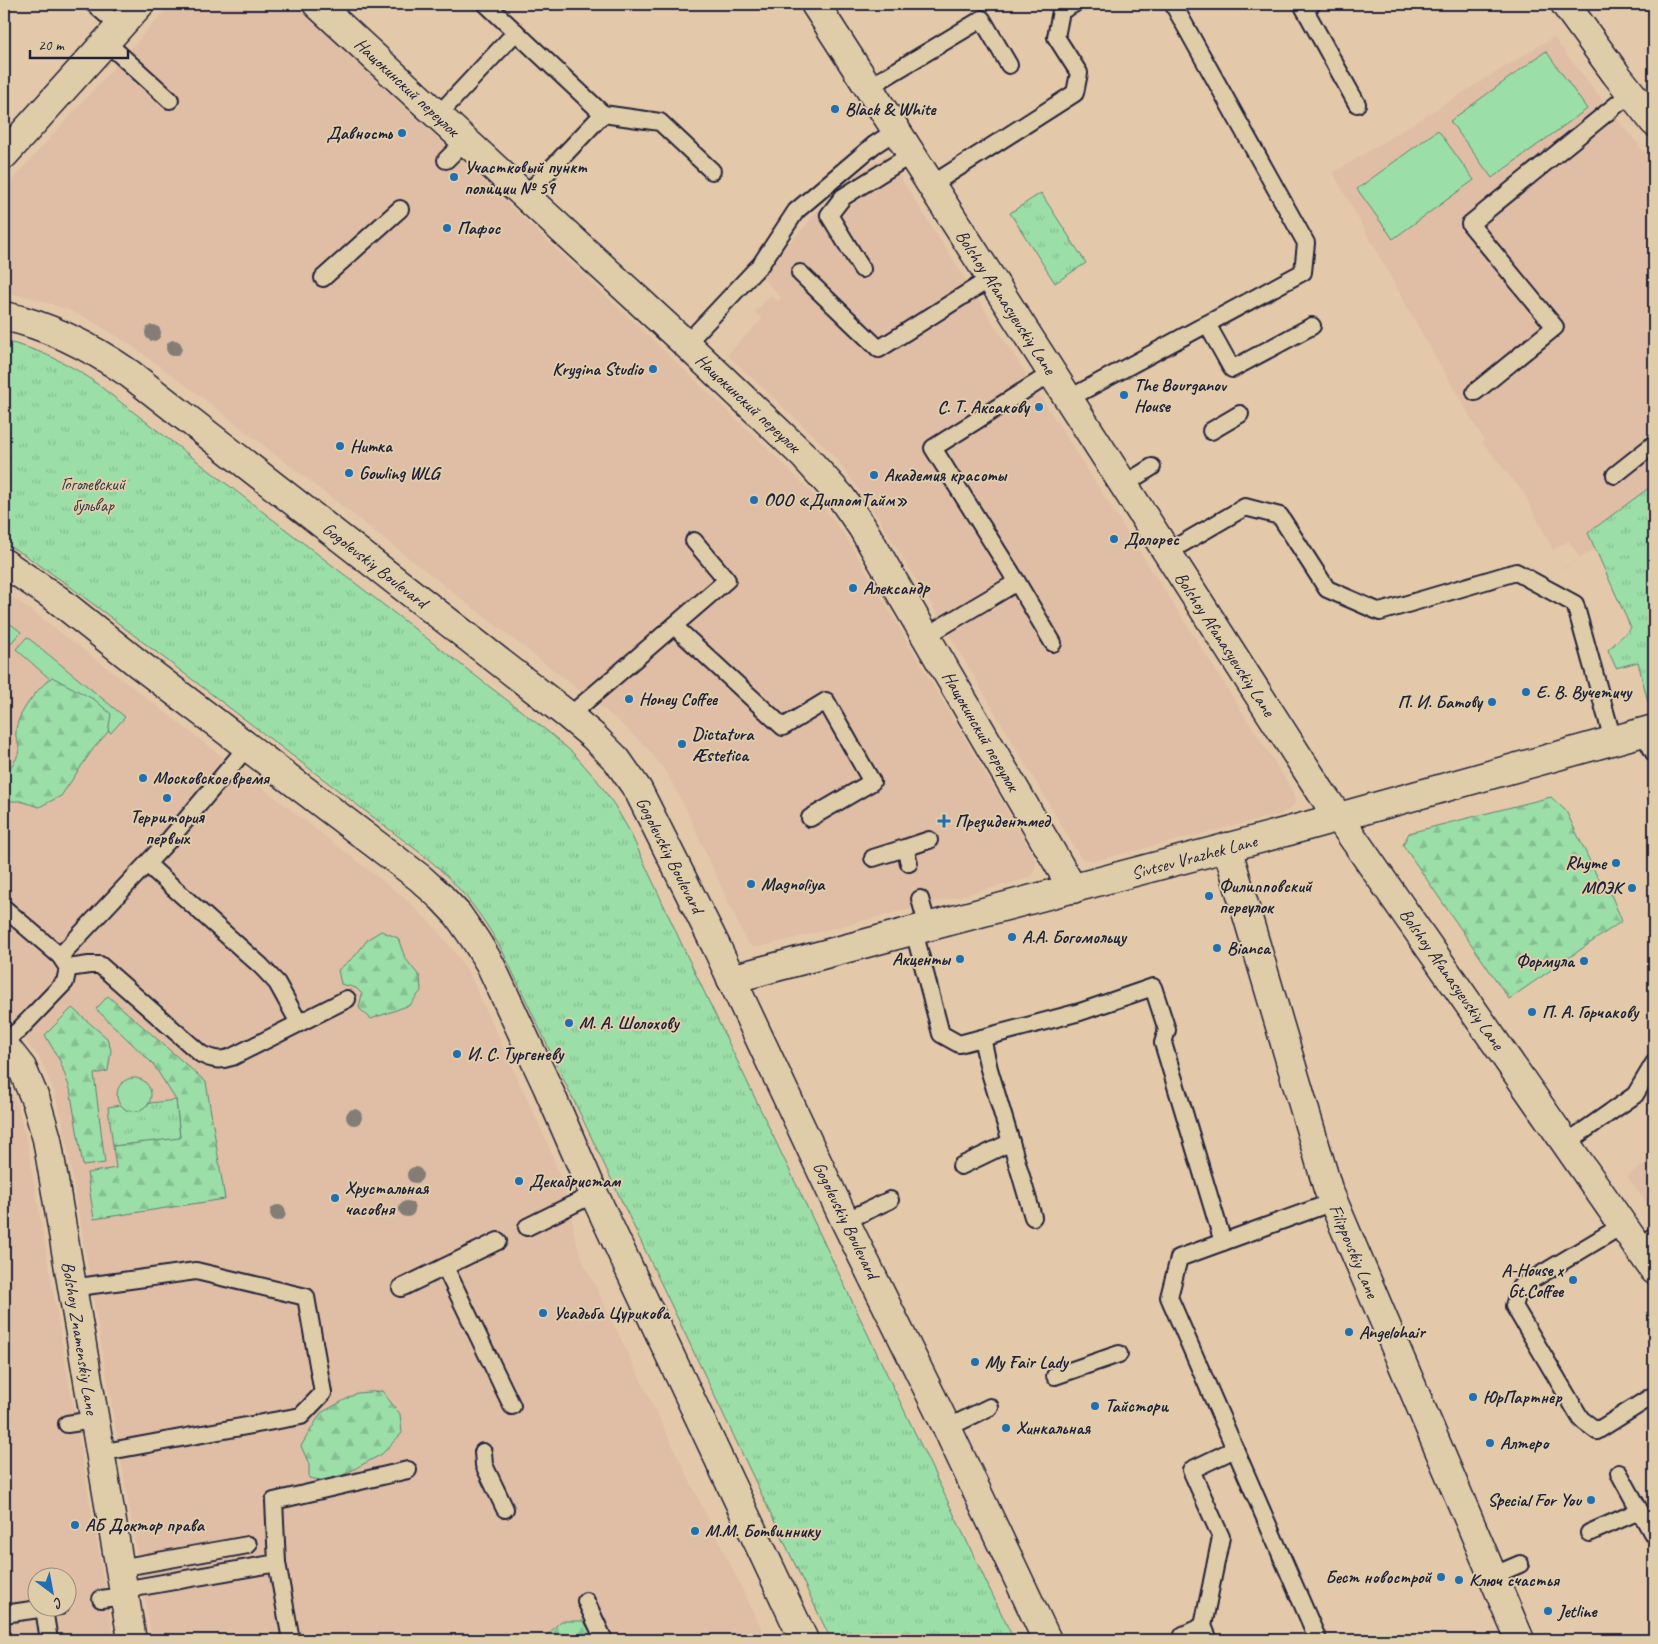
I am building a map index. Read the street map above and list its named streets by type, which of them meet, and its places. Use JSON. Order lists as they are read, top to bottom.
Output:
{
  "streets": {
    "street": [
      "Нащокинский переулок",
      "Bolshoy Afanasyevskiy Lane",
      "Gogolevskiy Boulevard",
      "Sivtsev Vrazhek Lane",
      "Filippovskiy Lane",
      "Bolshoy Znamenskiy Lane"
    ]
  },
  "crossings": [
    ["Нащокинский переулок", "Sivtsev Vrazhek Lane"],
    ["Bolshoy Afanasyevskiy Lane", "Sivtsev Vrazhek Lane"],
    ["Gogolevskiy Boulevard", "Sivtsev Vrazhek Lane"],
    ["Sivtsev Vrazhek Lane", "Filippovskiy Lane"]
  ],
  "parks": ["Гоголевский бульвар"],
  "places": {
    "other": [
      "Black & White",
      "Давность",
      "Участковый пункт полиции № 59",
      "Пафос",
      "Krygina Studio",
      "The Bourganov House",
      "С. Т. Аксакову",
      "Нитка",
      "Gowling WLG",
      "Академия красоты",
      "ООО «ДипломТайм»",
      "Долорес",
      "Александр",
      "Е. В. Вучетичу",
      "Honey Coffee",
      "П. И. Батову",
      "Dictatura Æstetica",
      "Московское время",
      "Территория первых",
      "Rhyme",
      "Magnoliya",
      "МОЭК",
      "Филипповский переулок",
      "А.А. Богомольцу",
      "Bianca",
      "Акценты",
      "Формула",
      "П. А. Горчакову",
      "М. А. Шолохову",
      "И. С. Тургеневу",
      "Декабристам",
      "Хрустальная часовня",
      "A-House x Gt.Coffee",
      "Усадьба Цурикова",
      "Angelohair",
      "My Fair Lady",
      "ЮрПартнер",
      "Тайстори",
      "Хинкальная",
      "Алтеро",
      "Special For You",
      "АБ Доктор права",
      "М.М. Ботвиннику",
      "Бест новострой",
      "Ключ счастья",
      "Jetline"
    ],
    "health": ["Президентмед"]
  },
  "scale_bar": "20 m",
  "north": "bottom right"
}
